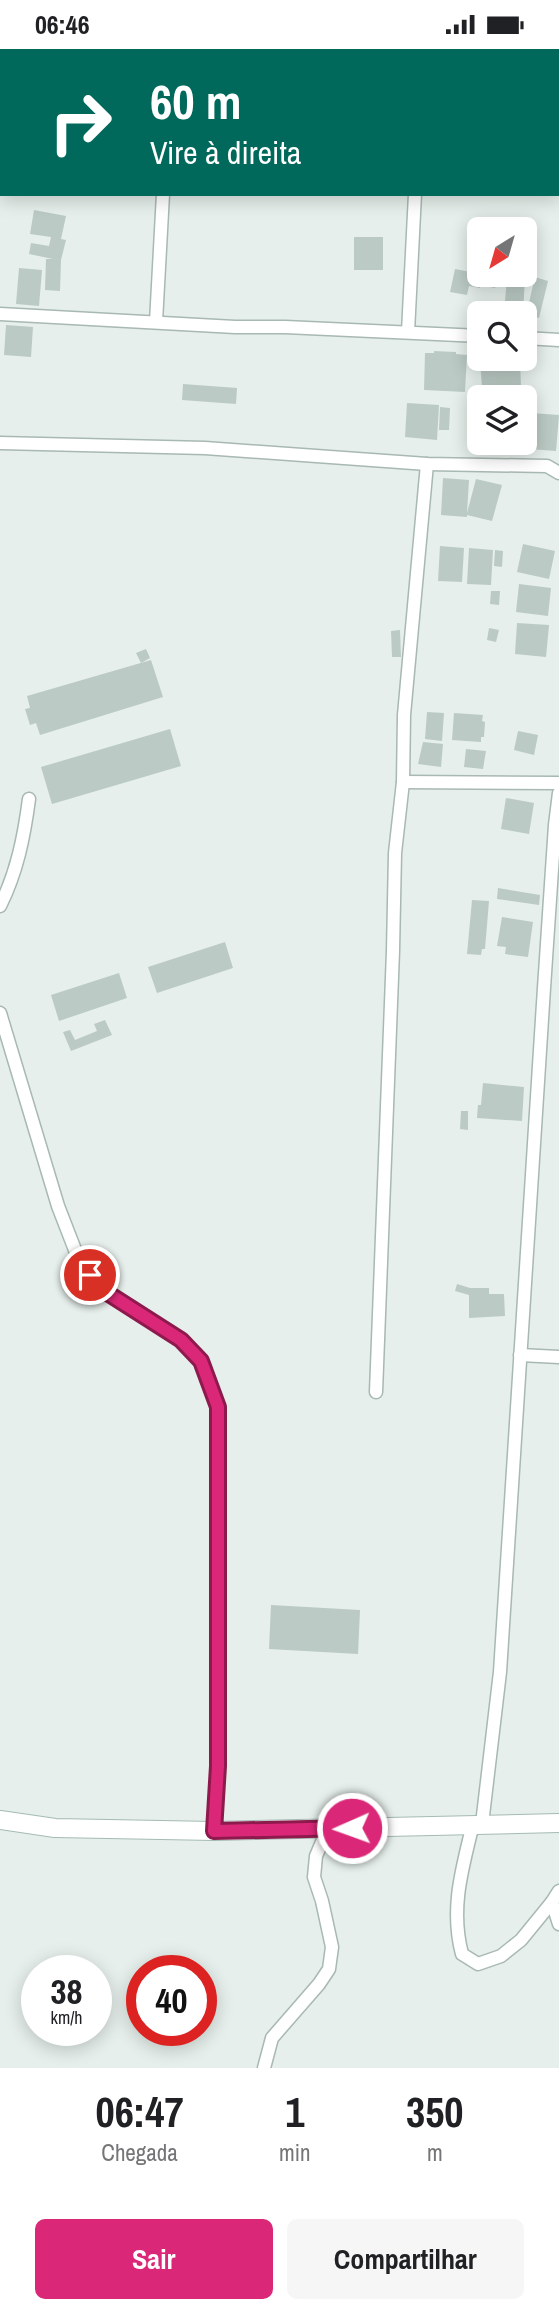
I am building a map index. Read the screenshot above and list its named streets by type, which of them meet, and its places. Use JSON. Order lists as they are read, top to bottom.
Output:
{
  "north": "bottom left",
  "page": {
    "status": "06:46",
    "turn": ["60 m", "Vire à direita"],
    "speed": "38 km/h",
    "limit": "40",
    "eta": [
      "06:47",
      "Chegada",
      "1",
      "min",
      "350",
      "m"
    ],
    "buttons": ["Sair", "Compartilhar"]
  }
}
